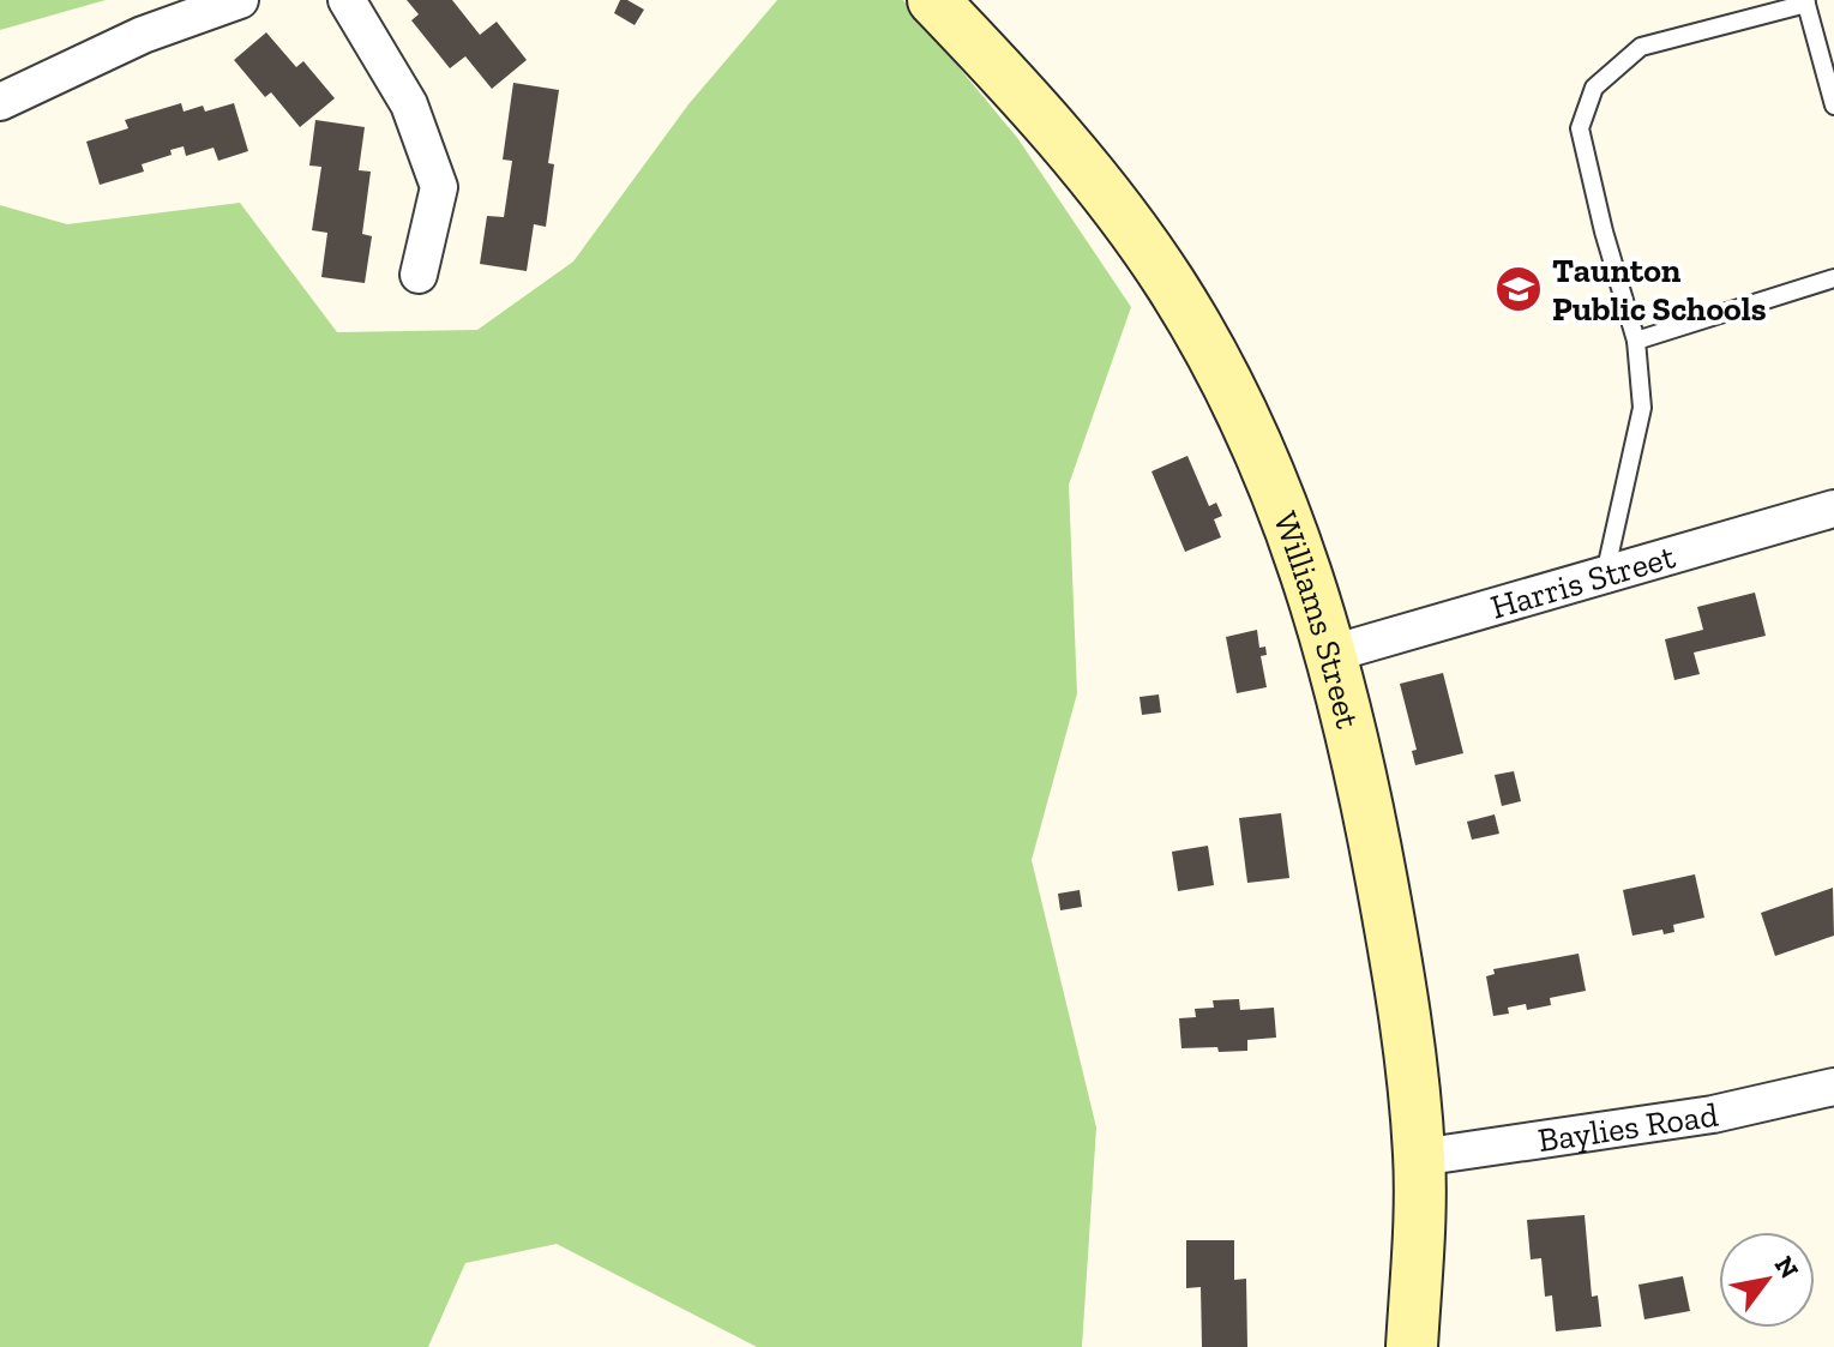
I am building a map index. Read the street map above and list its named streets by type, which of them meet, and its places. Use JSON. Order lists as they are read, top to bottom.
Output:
{
  "streets": {
    "street": ["Harris Street", "Williams Street", "Baylies Road"]
  },
  "crossings": [
    ["Harris Street", "Williams Street"],
    ["Williams Street", "Baylies Road"]
  ],
  "places": {
    "school or university": ["Taunton Public Schools"]
  },
  "north": "top right"
}
